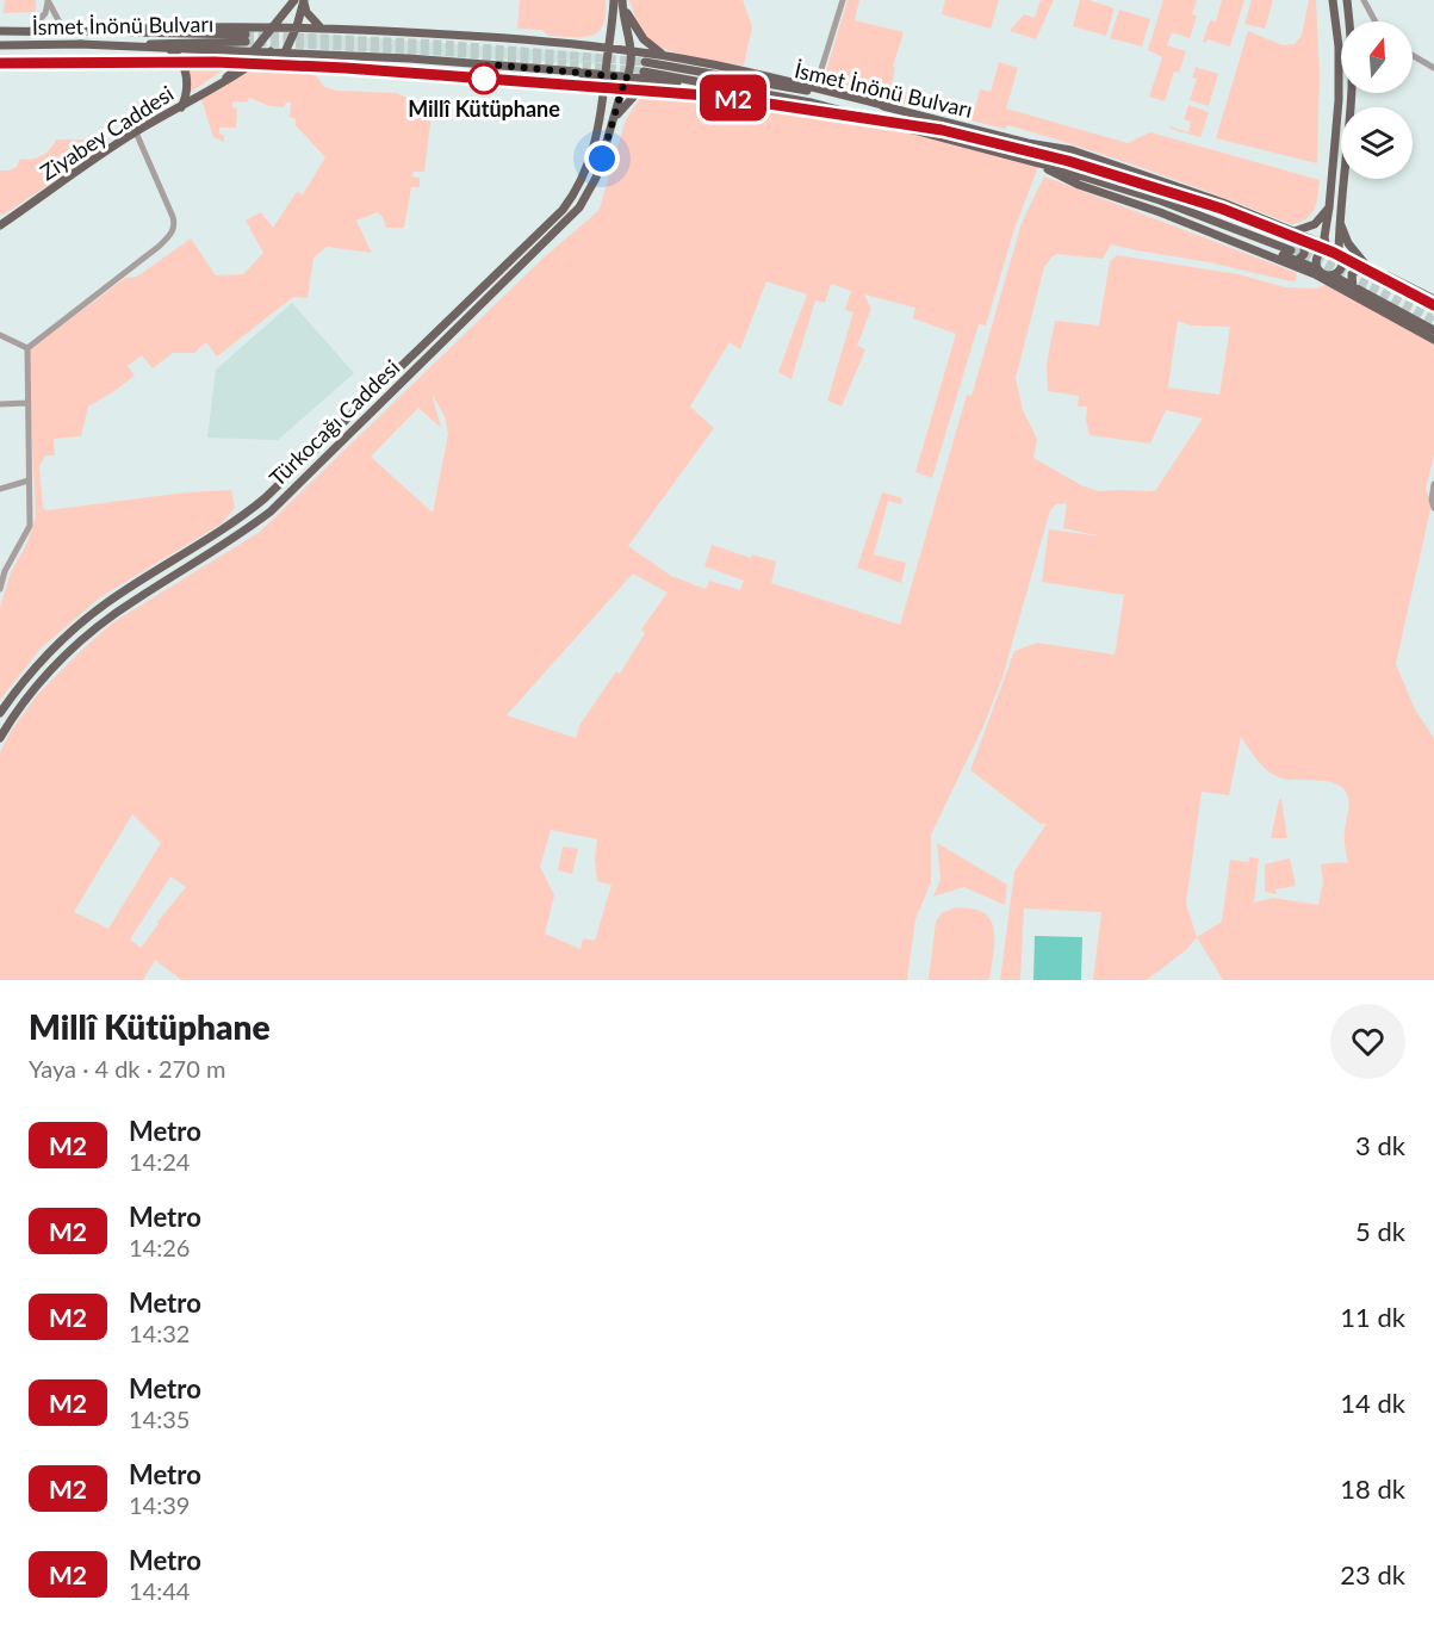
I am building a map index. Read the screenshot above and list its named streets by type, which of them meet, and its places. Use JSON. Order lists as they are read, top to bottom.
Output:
{
  "streets": {
    "main road": ["İsmet İnönü Bulvarı", "Ziyabey Caddesi", "Türkocağı Caddesi"]
  },
  "places": ["Millî Kütüphane"],
  "lines": ["metro line M2"],
  "north": "top",
  "page": {
    "on_map": "M2",
    "heading": ["Millî Kütüphane", "Yaya · 4 dk · 270 m"],
    "list": [
      {
        "mark": "M2",
        "name": "Metro",
        "note": "14:24",
        "value": "3 dk"
      },
      {
        "mark": "M2",
        "name": "Metro",
        "note": "14:26",
        "value": "5 dk"
      },
      {
        "mark": "M2",
        "name": "Metro",
        "note": "14:32",
        "value": "11 dk"
      },
      {
        "mark": "M2",
        "name": "Metro",
        "note": "14:35",
        "value": "14 dk"
      },
      {
        "mark": "M2",
        "name": "Metro",
        "note": "14:39",
        "value": "18 dk"
      },
      {
        "mark": "M2",
        "name": "Metro",
        "note": "14:44",
        "value": "23 dk"
      }
    ]
  }
}
